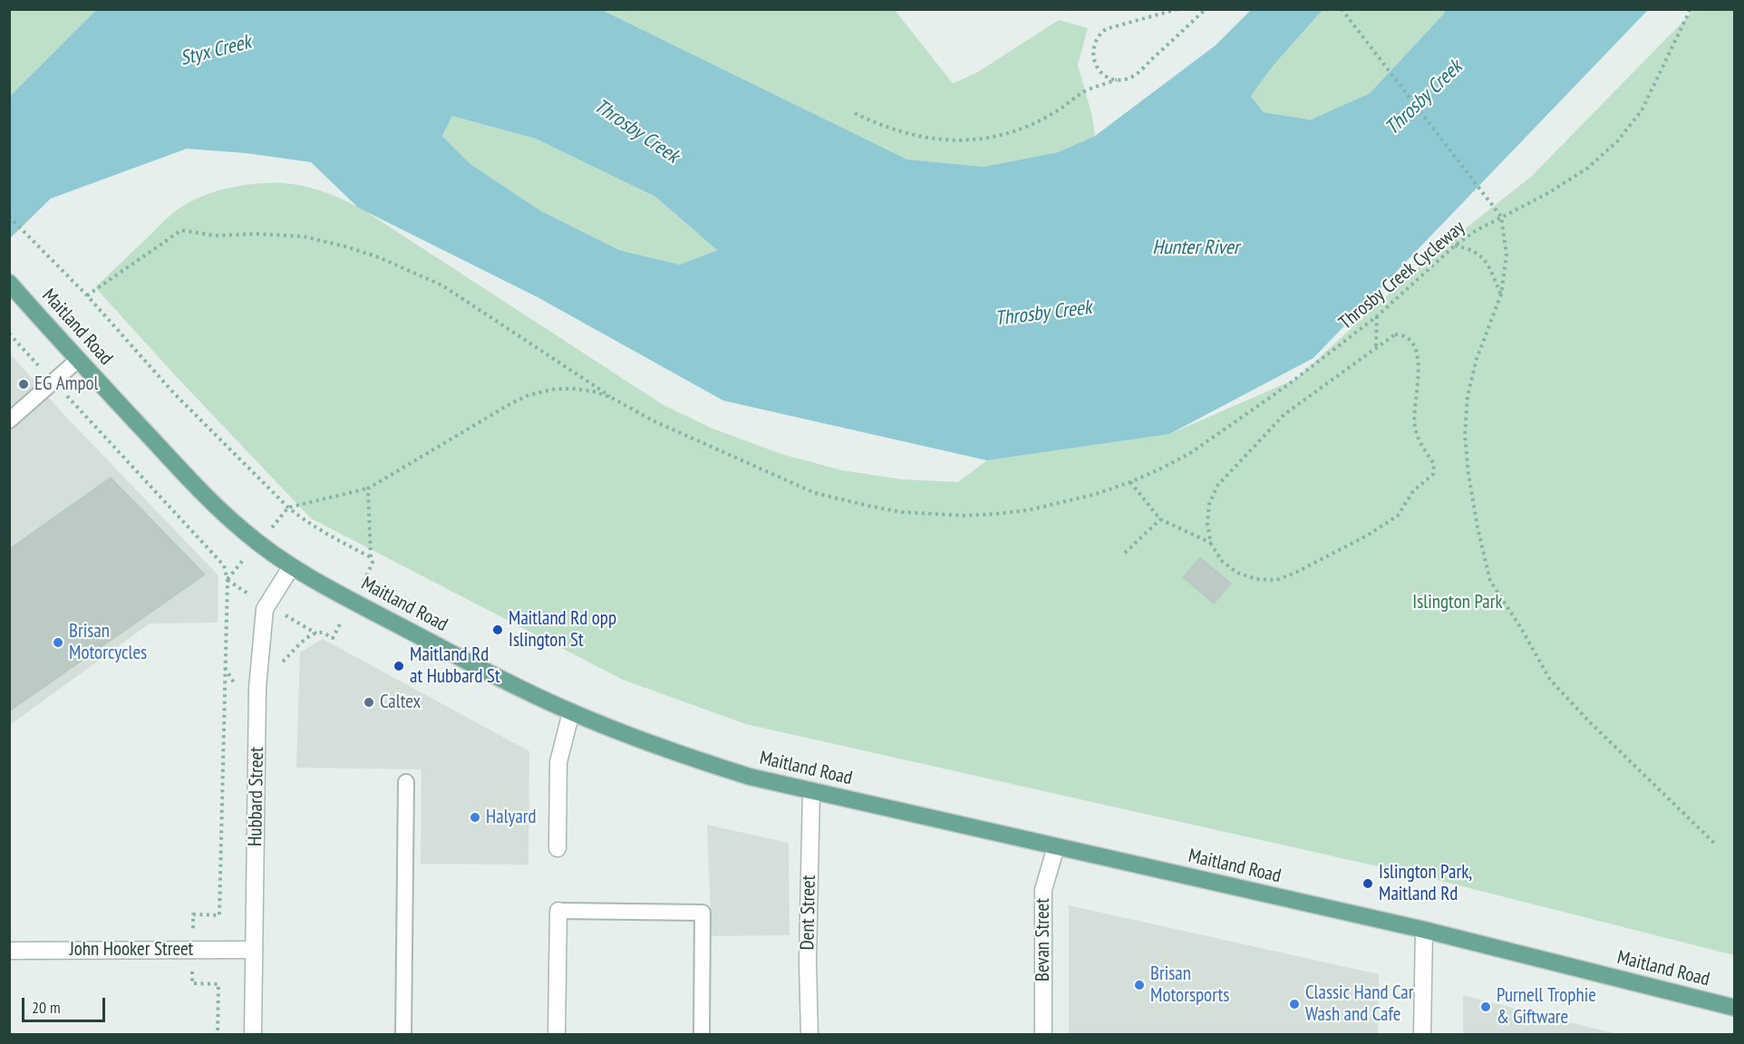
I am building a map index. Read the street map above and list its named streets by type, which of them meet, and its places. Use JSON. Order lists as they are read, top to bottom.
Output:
{
  "streets": {
    "main road": ["Maitland Road"],
    "street": [
      "Hubbard Street",
      "Dent Street",
      "Bevan Street",
      "John Hooker Street"
    ],
    "path": ["Throsby Creek Cycleway"]
  },
  "crossings": [
    ["Maitland Road", "Hubbard Street"],
    ["Maitland Road", "Dent Street"],
    ["Maitland Road", "Bevan Street"],
    ["Hubbard Street", "John Hooker Street"]
  ],
  "water": ["Styx Creek", "Throsby Creek", "Hunter River"],
  "parks": ["Islington Park"],
  "places": [
    "EG Ampol",
    "Maitland Rd opp Islington St",
    "Brisan Motorcycles",
    "Maitland Rd at Hubbard St",
    "Caltex",
    "Halyard",
    "Islington Park, Maitland Rd",
    "Brisan Motorsports",
    "Classic Hand Car Wash and Cafe",
    "Purnell Trophie & Giftware"
  ],
  "scale_bar": "20 m"
}
